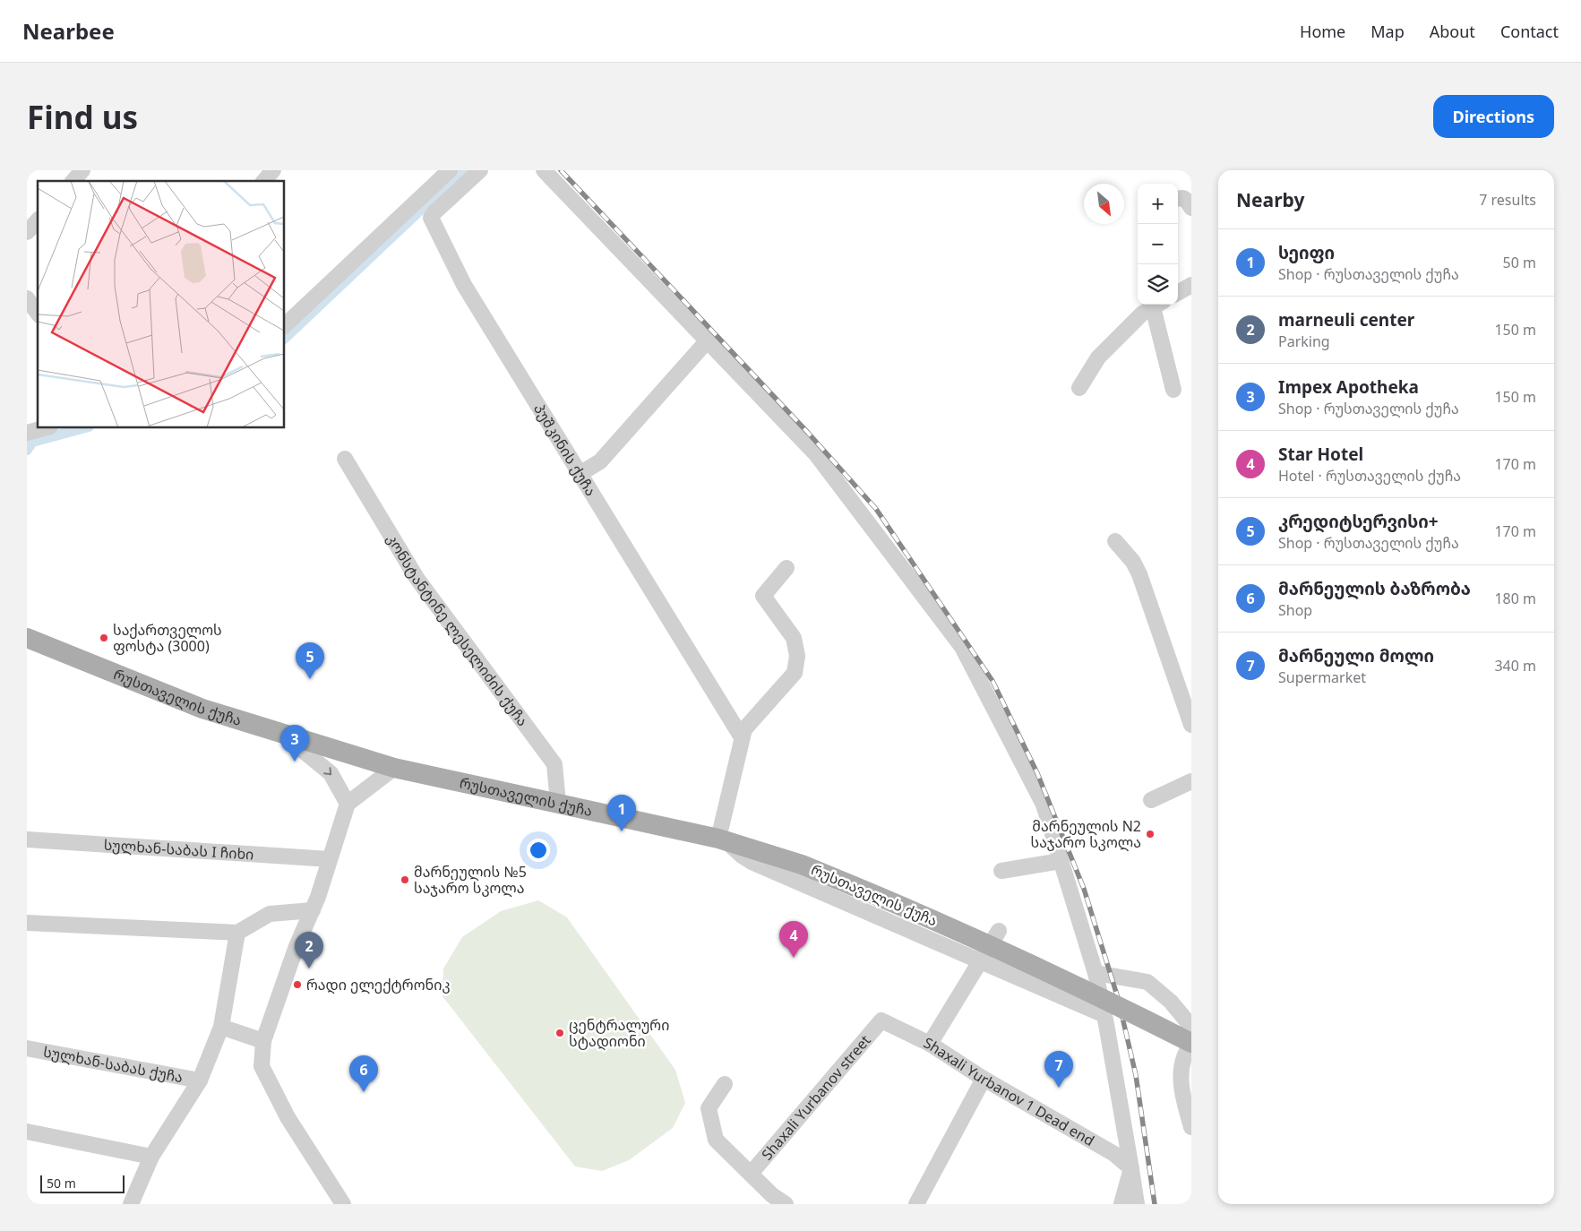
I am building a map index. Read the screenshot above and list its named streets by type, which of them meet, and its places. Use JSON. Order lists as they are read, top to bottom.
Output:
{
  "streets": {
    "main road": ["რუსთაველის ქუჩა"],
    "street": [
      "პუშკინის ქუჩა",
      "კონსტანტინე ლესელიძის ქუჩა",
      "სულხან-საბას I ჩიხი",
      "სულხან-საბას ქუჩა",
      "Shaxali Yurbanov 1 Dead end",
      "Shaxali Yurbanov street"
    ]
  },
  "crossings": [
    ["კონსტანტინე ლესელიძის ქუჩა", "რუსთაველის ქუჩა"],
    ["Shaxali Yurbanov 1 Dead end", "Shaxali Yurbanov street"]
  ],
  "places": [
    "საქართველოს ფოსტა (3000)",
    "მარნეულის N2 საჯარო სკოლა",
    "მარნეულის №5 საჯარო სკოლა",
    "რადი ელექტრონიკ",
    "ცენტრალური სტადიონი"
  ],
  "scale_bar": "50 m",
  "north": "bottom right",
  "page": {
    "header": "Nearbee",
    "nav": [
      "Home",
      "Map",
      "About",
      "Contact"
    ],
    "buttons": "Directions",
    "title": "Find us",
    "heading": ["Nearby", "7 results"],
    "map_buttons": ["+", "−"],
    "list": [
      {
        "mark": "1",
        "name": "სეიფი",
        "note": "Shop · რუსთაველის ქუჩა",
        "value": "50 m"
      },
      {
        "mark": "2",
        "name": "marneuli center",
        "note": "Parking",
        "value": "150 m"
      },
      {
        "mark": "3",
        "name": "Impex Apotheka",
        "note": "Shop · რუსთაველის ქუჩა",
        "value": "150 m"
      },
      {
        "mark": "4",
        "name": "Star Hotel",
        "note": "Hotel · რუსთაველის ქუჩა",
        "value": "170 m"
      },
      {
        "mark": "5",
        "name": "კრედიტსერვისი+",
        "note": "Shop · რუსთაველის ქუჩა",
        "value": "170 m"
      },
      {
        "mark": "6",
        "name": "მარნეულის ბაზრობა",
        "note": "Shop",
        "value": "180 m"
      },
      {
        "mark": "7",
        "name": "მარნეული მოლი",
        "note": "Supermarket",
        "value": "340 m"
      }
    ],
    "pins": [
      "5",
      "3",
      "1",
      "4",
      "2",
      "7",
      "6"
    ],
    "scale": "50 m"
  }
}
